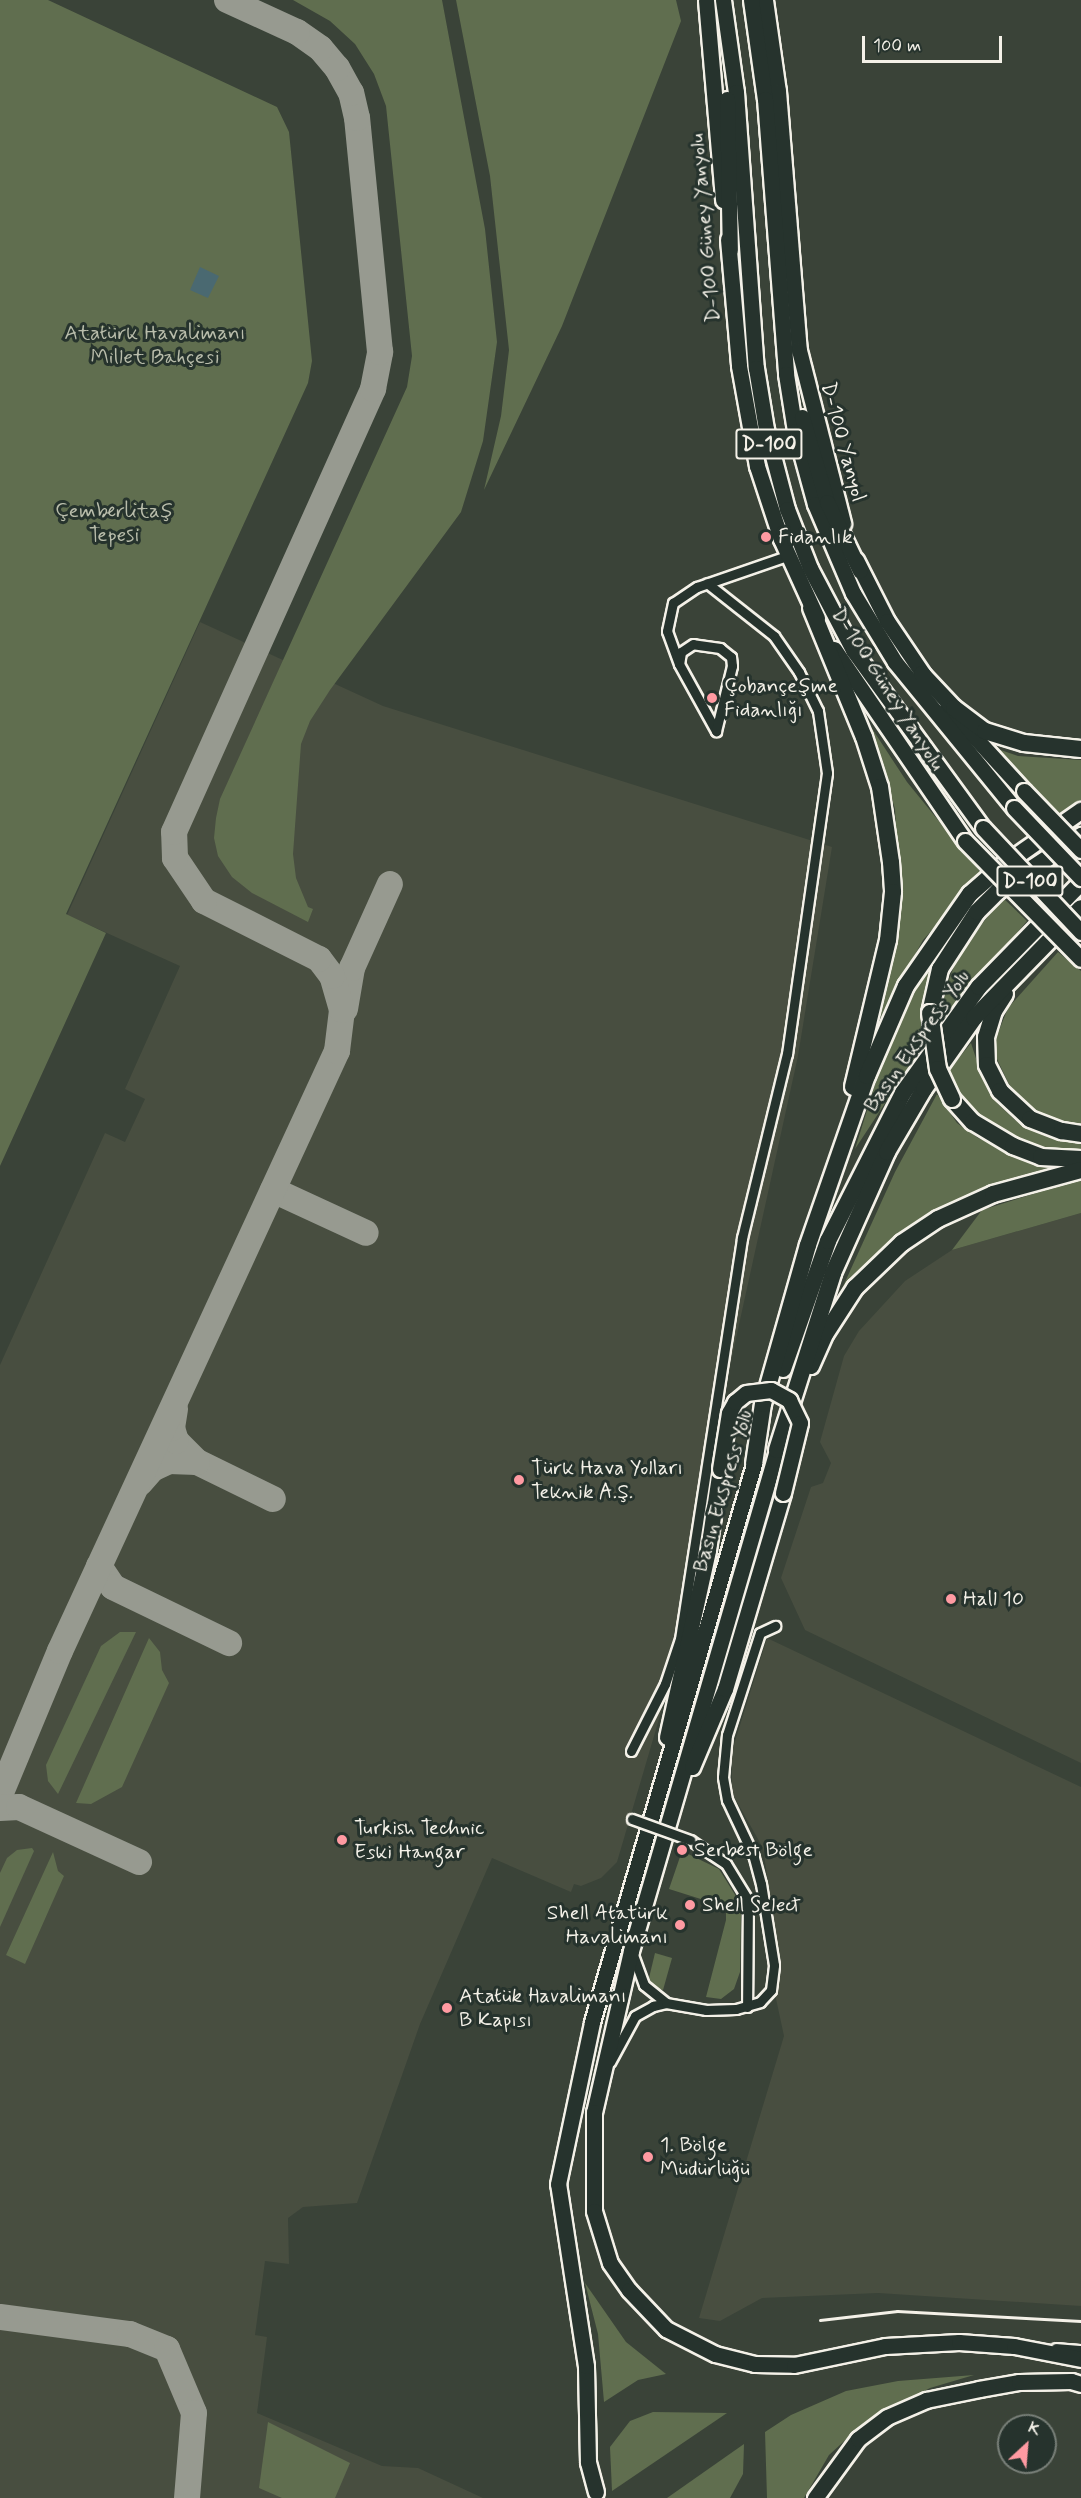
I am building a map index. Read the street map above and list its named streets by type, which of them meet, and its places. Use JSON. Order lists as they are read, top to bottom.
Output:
{
  "streets": {
    "highway": ["Basın Ekspress Yolu"],
    "main road": ["D-100 Güney Yanyolu", "D-100 Yanyol", "D-100"]
  },
  "crossings": [
    ["D-100", "Basın Ekspress Yolu"]
  ],
  "parks": ["Atatürk Havalimanı Millet Bahçesi", "Çemberlitaş Tepesi"],
  "places": [
    "Fidanlık",
    "Çobançeşme Fidanlığı",
    "Türk Hava Yolları Teknik A.Ş.",
    "Hall 10",
    "Turkish Technic Eski Hangar",
    "Serbest Bölge",
    "Shell Select",
    "Shell Atatürk Havalimanı",
    "Atatük Havalimanı B Kapısı",
    "1. Bölge Müdürlüğü"
  ],
  "scale_bar": "100 m",
  "north": "top right"
}
